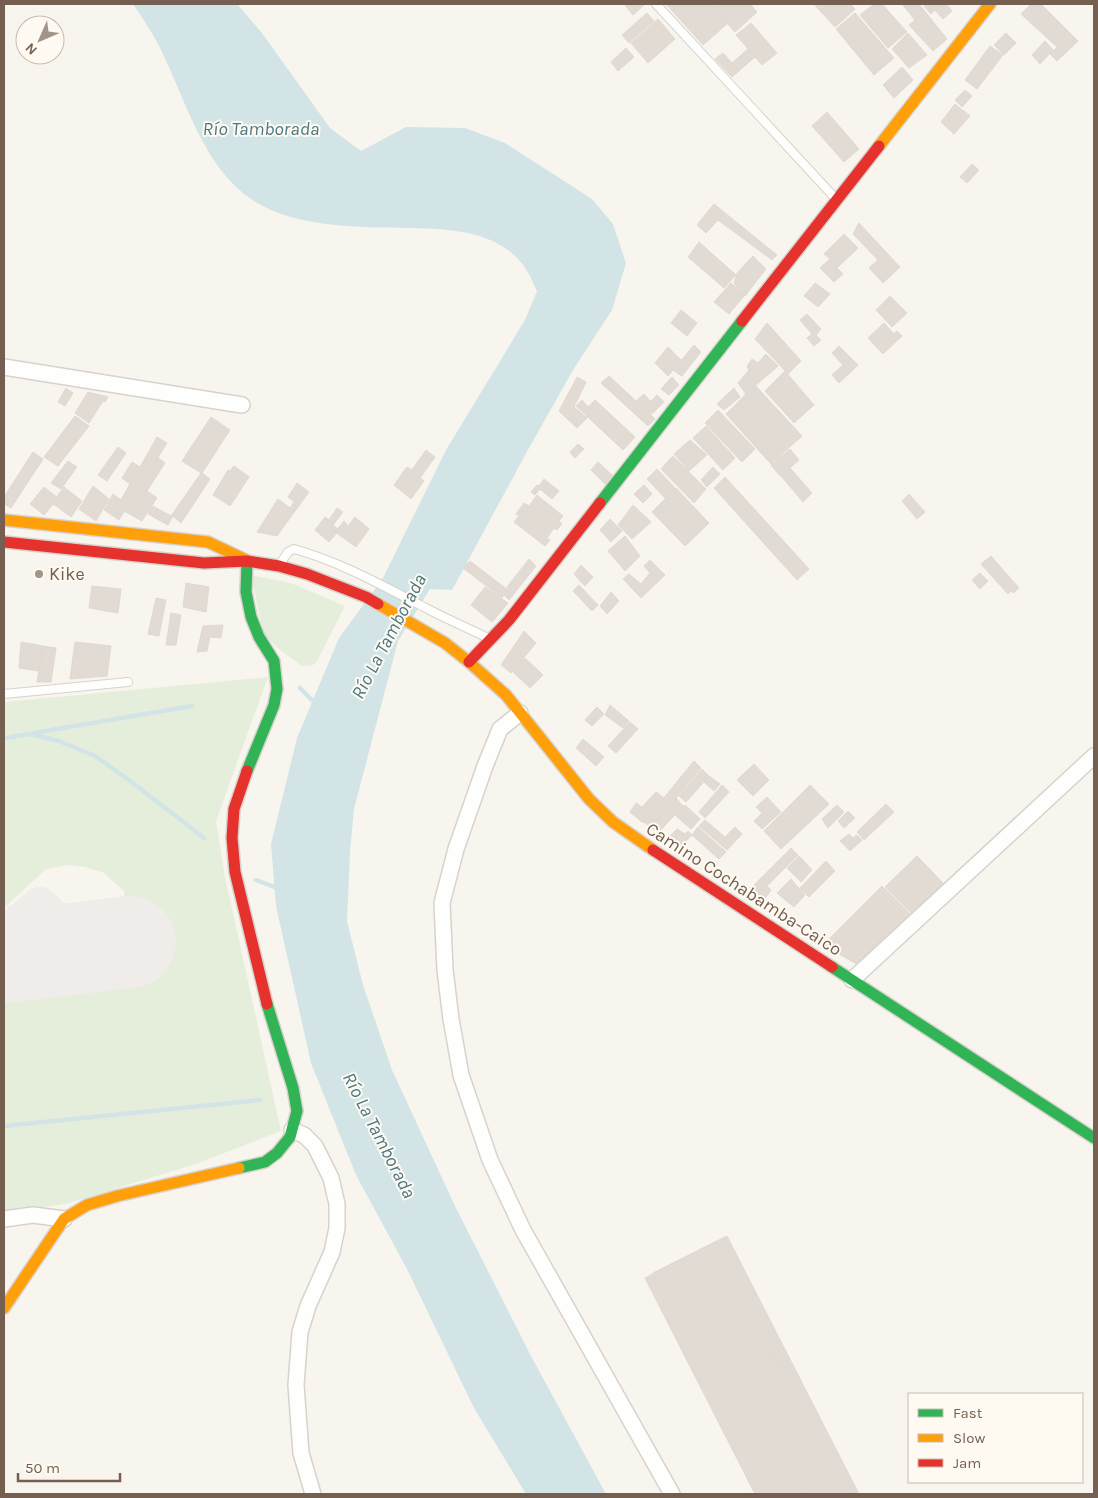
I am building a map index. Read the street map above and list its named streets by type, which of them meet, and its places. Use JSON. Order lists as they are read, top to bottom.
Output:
{
  "streets": {
    "main road": ["Camino Cochabamba-Caico"]
  },
  "water": ["Río Tamborada", "Río La Tamborada"],
  "places": ["Kike"],
  "legend": ["Fast", "Slow", "Jam"],
  "scale_bar": "50 m",
  "north": "bottom left"
}
